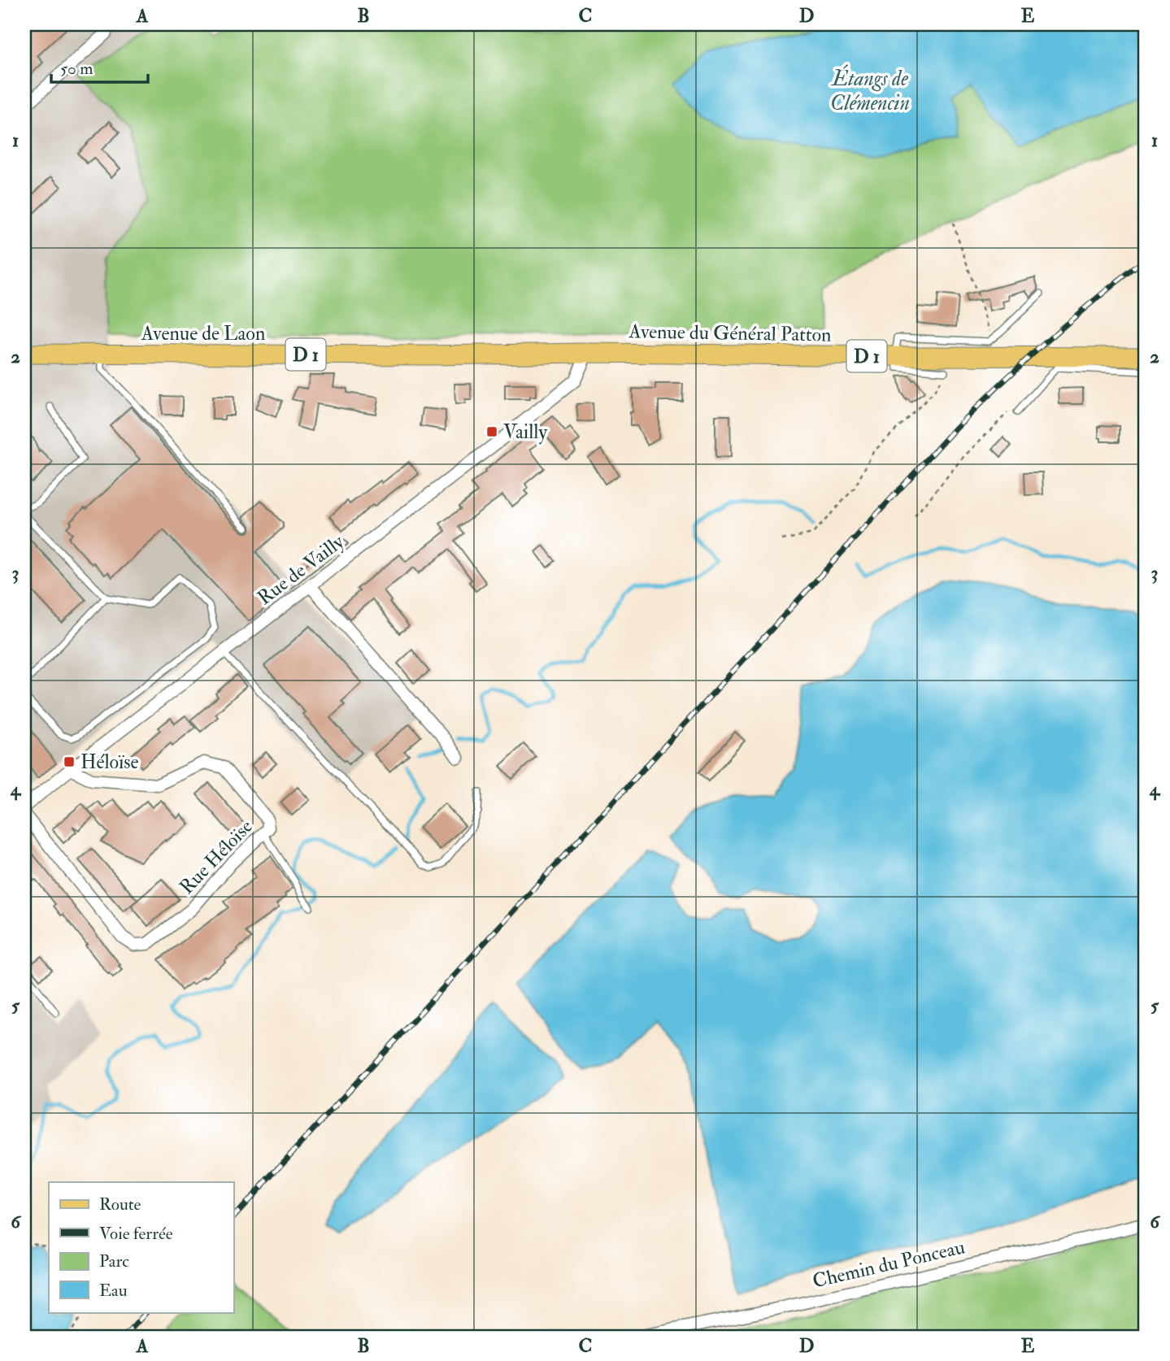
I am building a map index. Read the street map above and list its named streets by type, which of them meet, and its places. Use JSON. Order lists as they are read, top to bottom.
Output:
{
  "streets": {
    "main road": ["Avenue de Laon", "Avenue du Général Patton", "D 1"],
    "street": ["Rue de Vailly", "Rue Héloïse", "Chemin du Ponceau"]
  },
  "crossings": [
    ["Avenue de Laon", "Avenue du Général Patton"],
    ["Avenue de Laon", "Rue de Vailly"],
    ["Avenue du Général Patton", "Rue de Vailly"],
    ["Rue de Vailly", "Rue Héloïse"]
  ],
  "water": ["Étangs de Clémencin"],
  "places": {
    "transit": ["Vailly", "Héloïse"]
  },
  "legend": [
    "Route",
    "Voie ferrée",
    "Parc",
    "Eau"
  ],
  "scale_bar": "50 m",
  "grid": {
    "columns": [
      "A",
      "B",
      "C",
      "D",
      "E"
    ],
    "rows": [
      "1",
      "2",
      "3",
      "4",
      "5",
      "6"
    ]
  }
}
